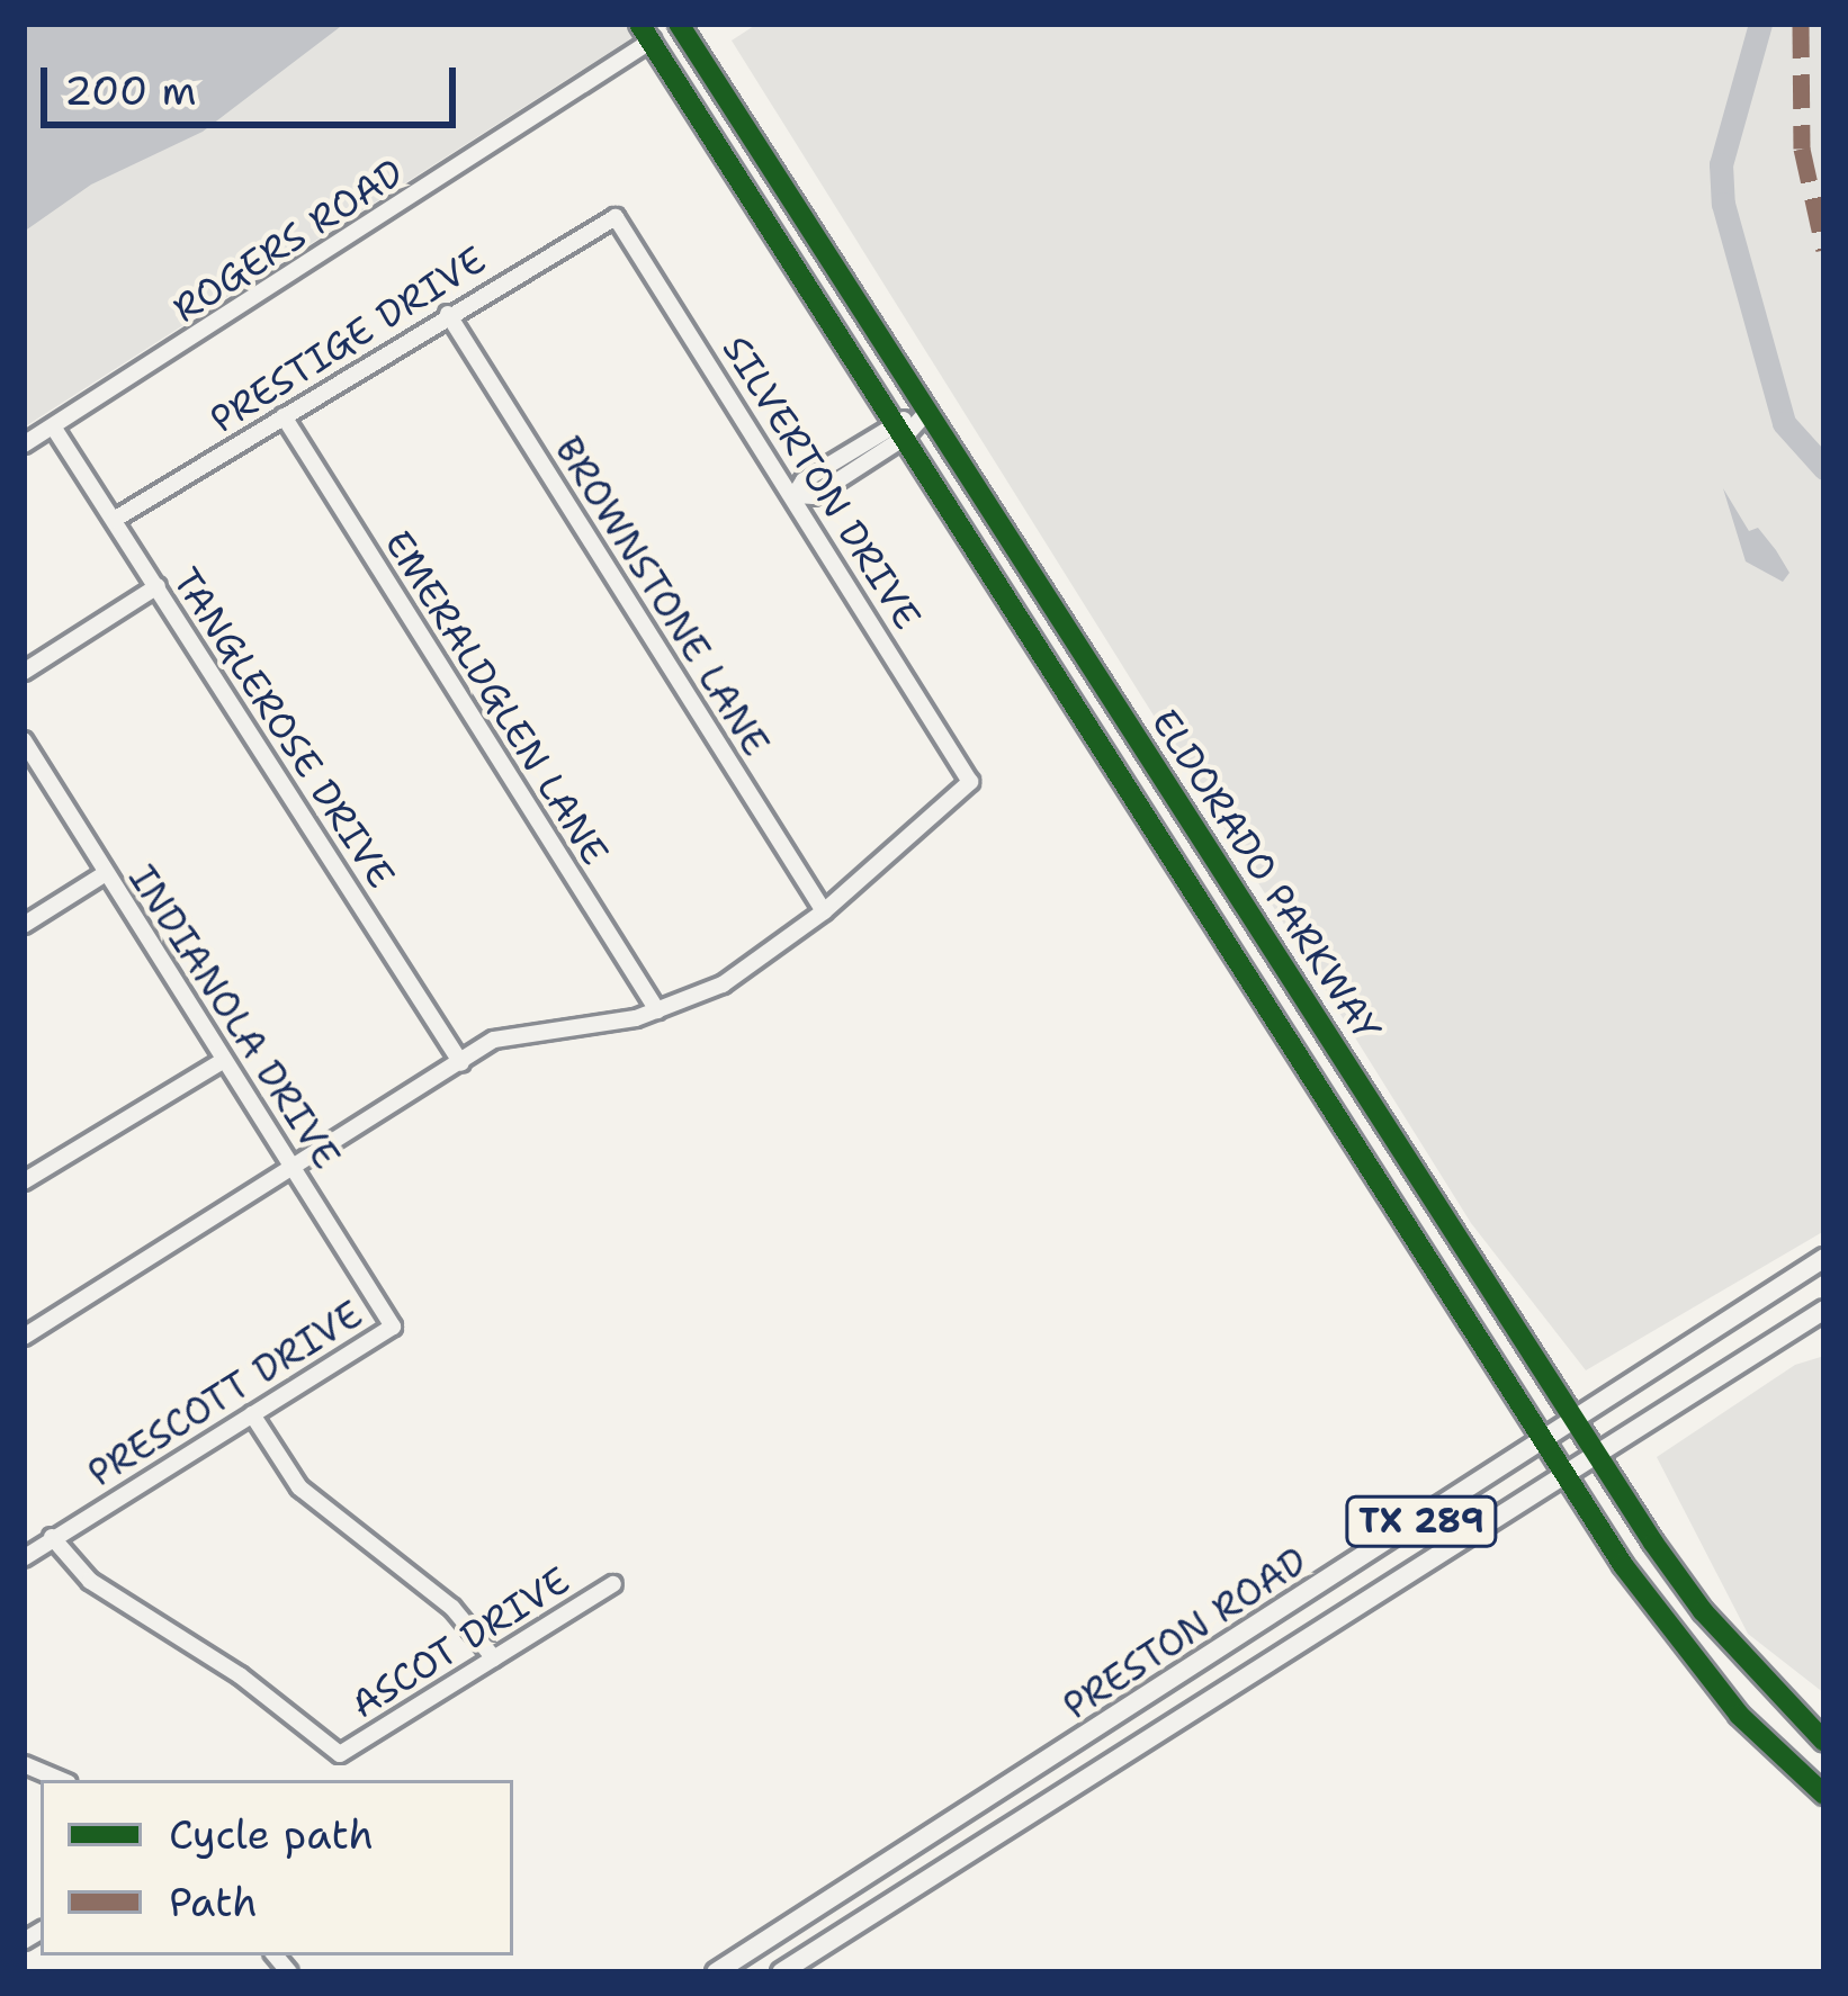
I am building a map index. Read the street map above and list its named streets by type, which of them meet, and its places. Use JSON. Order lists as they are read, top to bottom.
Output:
{
  "streets": {
    "main road": ["ELDORADO PARKWAY", "TX 289", "PRESTON ROAD"],
    "street": [
      "ROGERS ROAD",
      "PRESTIGE DRIVE",
      "SILVERTON DRIVE",
      "BROWNSTONE LANE",
      "EMERALDGLEN LANE",
      "TANGLEROSE DRIVE",
      "INDIANOLA DRIVE",
      "PRESCOTT DRIVE",
      "ASCOT DRIVE"
    ]
  },
  "crossings": [
    ["ROGERS ROAD", "TANGLEROSE DRIVE"],
    ["ROGERS ROAD", "ELDORADO PARKWAY"],
    ["PRESTIGE DRIVE", "SILVERTON DRIVE"],
    ["PRESTIGE DRIVE", "BROWNSTONE LANE"],
    ["PRESTIGE DRIVE", "EMERALDGLEN LANE"],
    ["PRESTIGE DRIVE", "TANGLEROSE DRIVE"],
    ["SILVERTON DRIVE", "BROWNSTONE LANE"],
    ["ELDORADO PARKWAY", "PRESTON ROAD"],
    ["INDIANOLA DRIVE", "PRESCOTT DRIVE"],
    ["PRESCOTT DRIVE", "ASCOT DRIVE"]
  ],
  "legend": ["Cycle path", "Path"],
  "scale_bar": "200 m"
}
